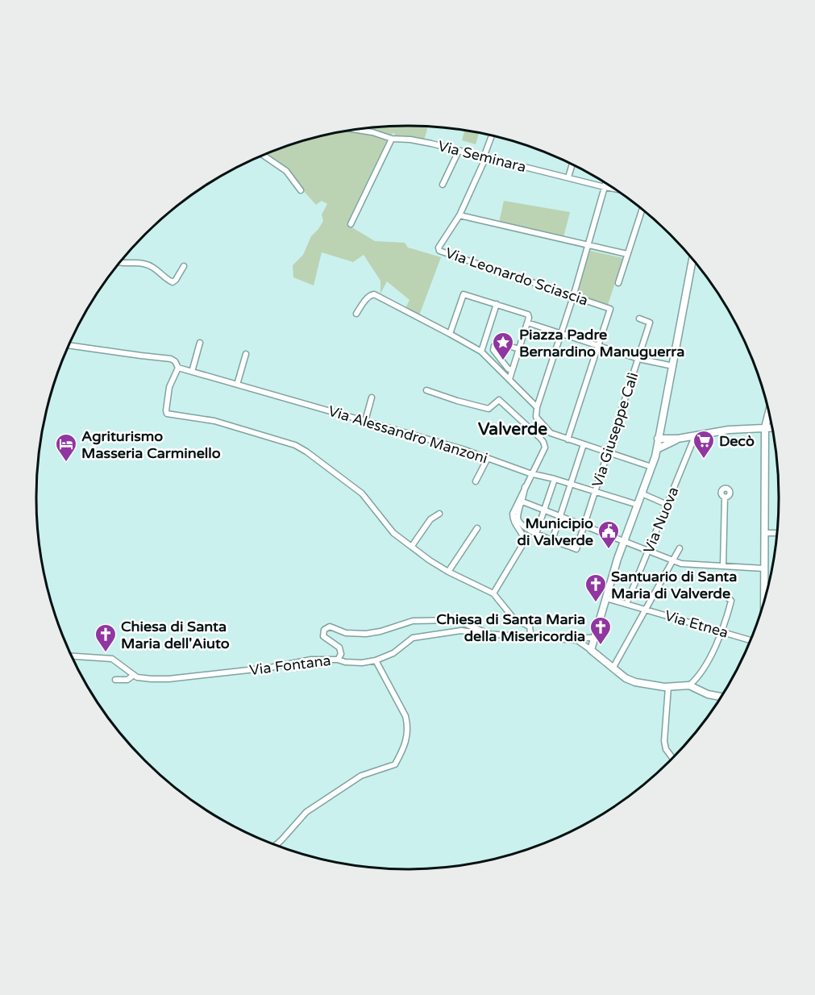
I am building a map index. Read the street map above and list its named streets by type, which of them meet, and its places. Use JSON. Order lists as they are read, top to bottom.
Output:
{
  "streets": {
    "street": [
      "Via Seminara",
      "Via Leonardo Sciascia",
      "Via Giuseppe Calì",
      "Via Alessandro Manzoni",
      "Via Nuova",
      "Via Etnea",
      "Via Fontana"
    ]
  },
  "crossings": [
    ["Via Seminara", "Via Leonardo Sciascia"],
    ["Via Giuseppe Calì", "Via Alessandro Manzoni"],
    ["Via Nuova", "Via Etnea"]
  ],
  "districts": ["Valverde"],
  "places": {
    "place": ["Piazza Padre Bernardino Manuguerra"],
    "supermarket": ["Decò"],
    "hotel": ["Agriturismo Masseria Carminello"],
    "public building": ["Municipio di Valverde"],
    "church": ["Santuario di Santa Maria di Valverde", "Chiesa di Santa Maria della Misericordia", "Chiesa di Santa Maria dell'Aiuto"]
  }
}
